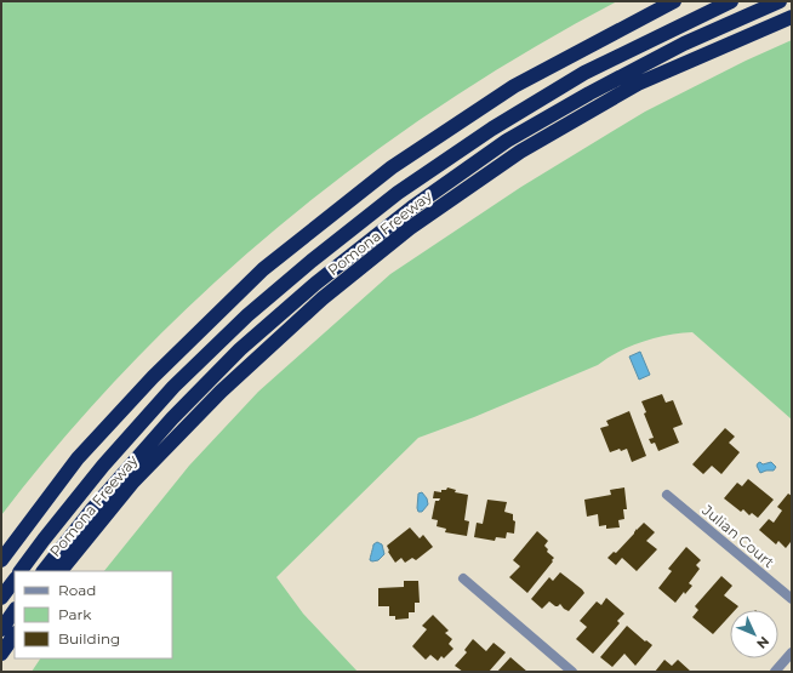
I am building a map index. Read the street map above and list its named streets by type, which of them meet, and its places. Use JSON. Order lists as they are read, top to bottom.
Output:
{
  "streets": {
    "highway": ["Pomona Freeway"],
    "street": ["Julian Court"]
  },
  "legend": ["Road", "Park", "Building"],
  "north": "bottom right"
}
